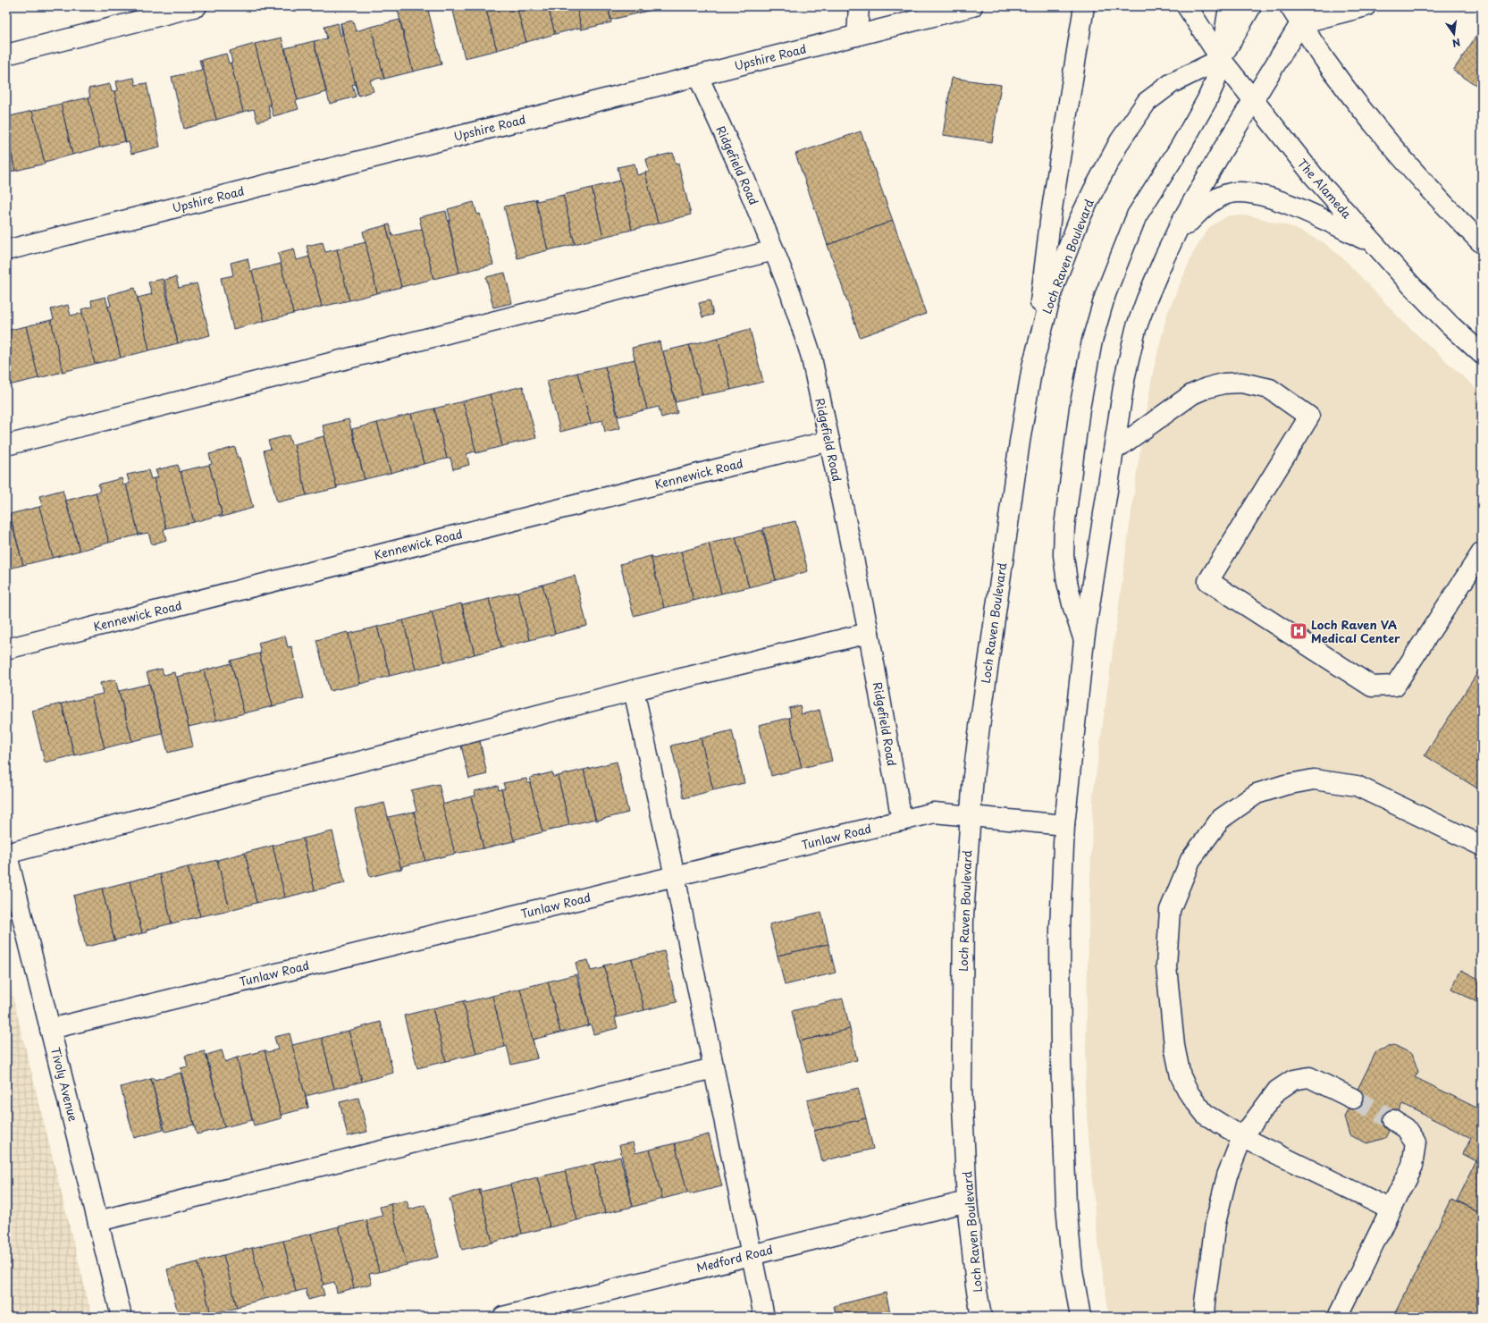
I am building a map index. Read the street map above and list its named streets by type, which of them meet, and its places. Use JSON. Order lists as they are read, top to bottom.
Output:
{
  "streets": {
    "main road": [
      "Upshire Road",
      "Ridgefield Road",
      "The Alameda",
      "Loch Raven Boulevard",
      "Kennewick Road",
      "Tunlaw Road",
      "Tivoly Avenue",
      "Medford Road"
    ]
  },
  "crossings": [
    ["Upshire Road", "Ridgefield Road"],
    ["Ridgefield Road", "Kennewick Road"],
    ["Ridgefield Road", "Tunlaw Road"],
    ["The Alameda", "Loch Raven Boulevard"],
    ["Loch Raven Boulevard", "Tunlaw Road"],
    ["Loch Raven Boulevard", "Medford Road"],
    ["Tunlaw Road", "Tivoly Avenue"]
  ],
  "places": {
    "hospital": ["Loch Raven VA Medical Center"]
  },
  "north": "bottom"
}
